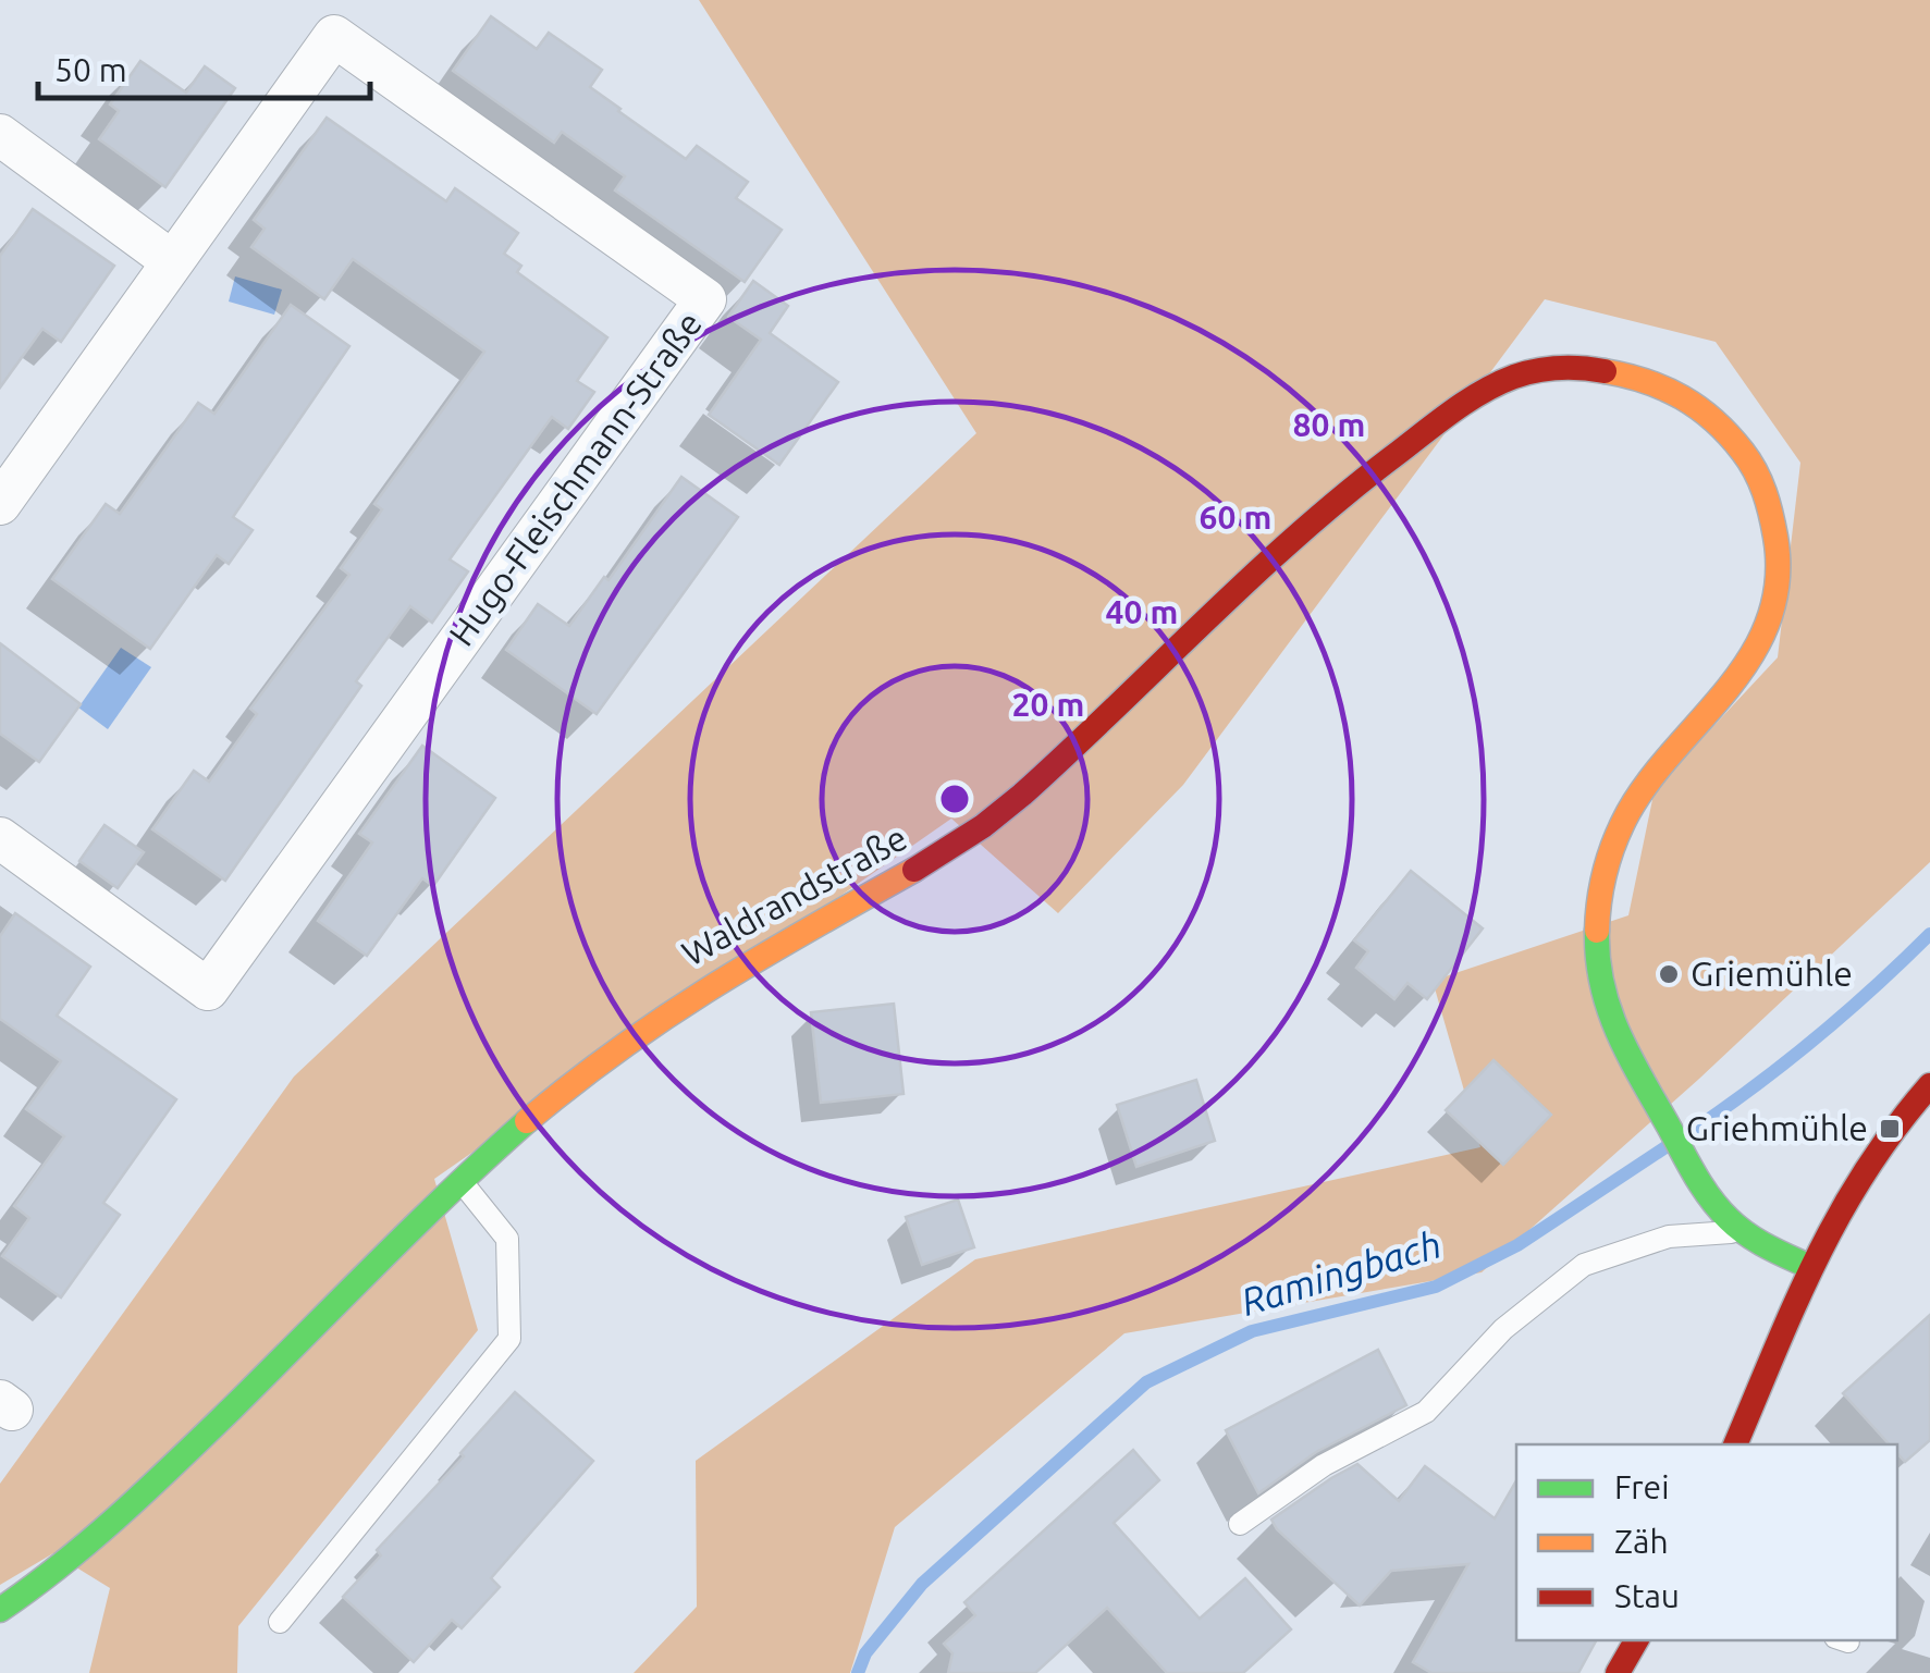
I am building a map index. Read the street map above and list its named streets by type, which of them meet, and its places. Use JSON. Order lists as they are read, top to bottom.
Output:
{
  "streets": {
    "street": ["Hugo-Fleischmann-Straße", "Waldrandstraße"]
  },
  "water": ["Ramingbach"],
  "places": {
    "other": ["Griemühle"],
    "transit": ["Griehmühle"]
  },
  "legend": ["Frei", "Zäh", "Stau"],
  "scale_bar": "50 m",
  "rings": [
    "80 m",
    "60 m",
    "40 m",
    "20 m"
  ]
}
